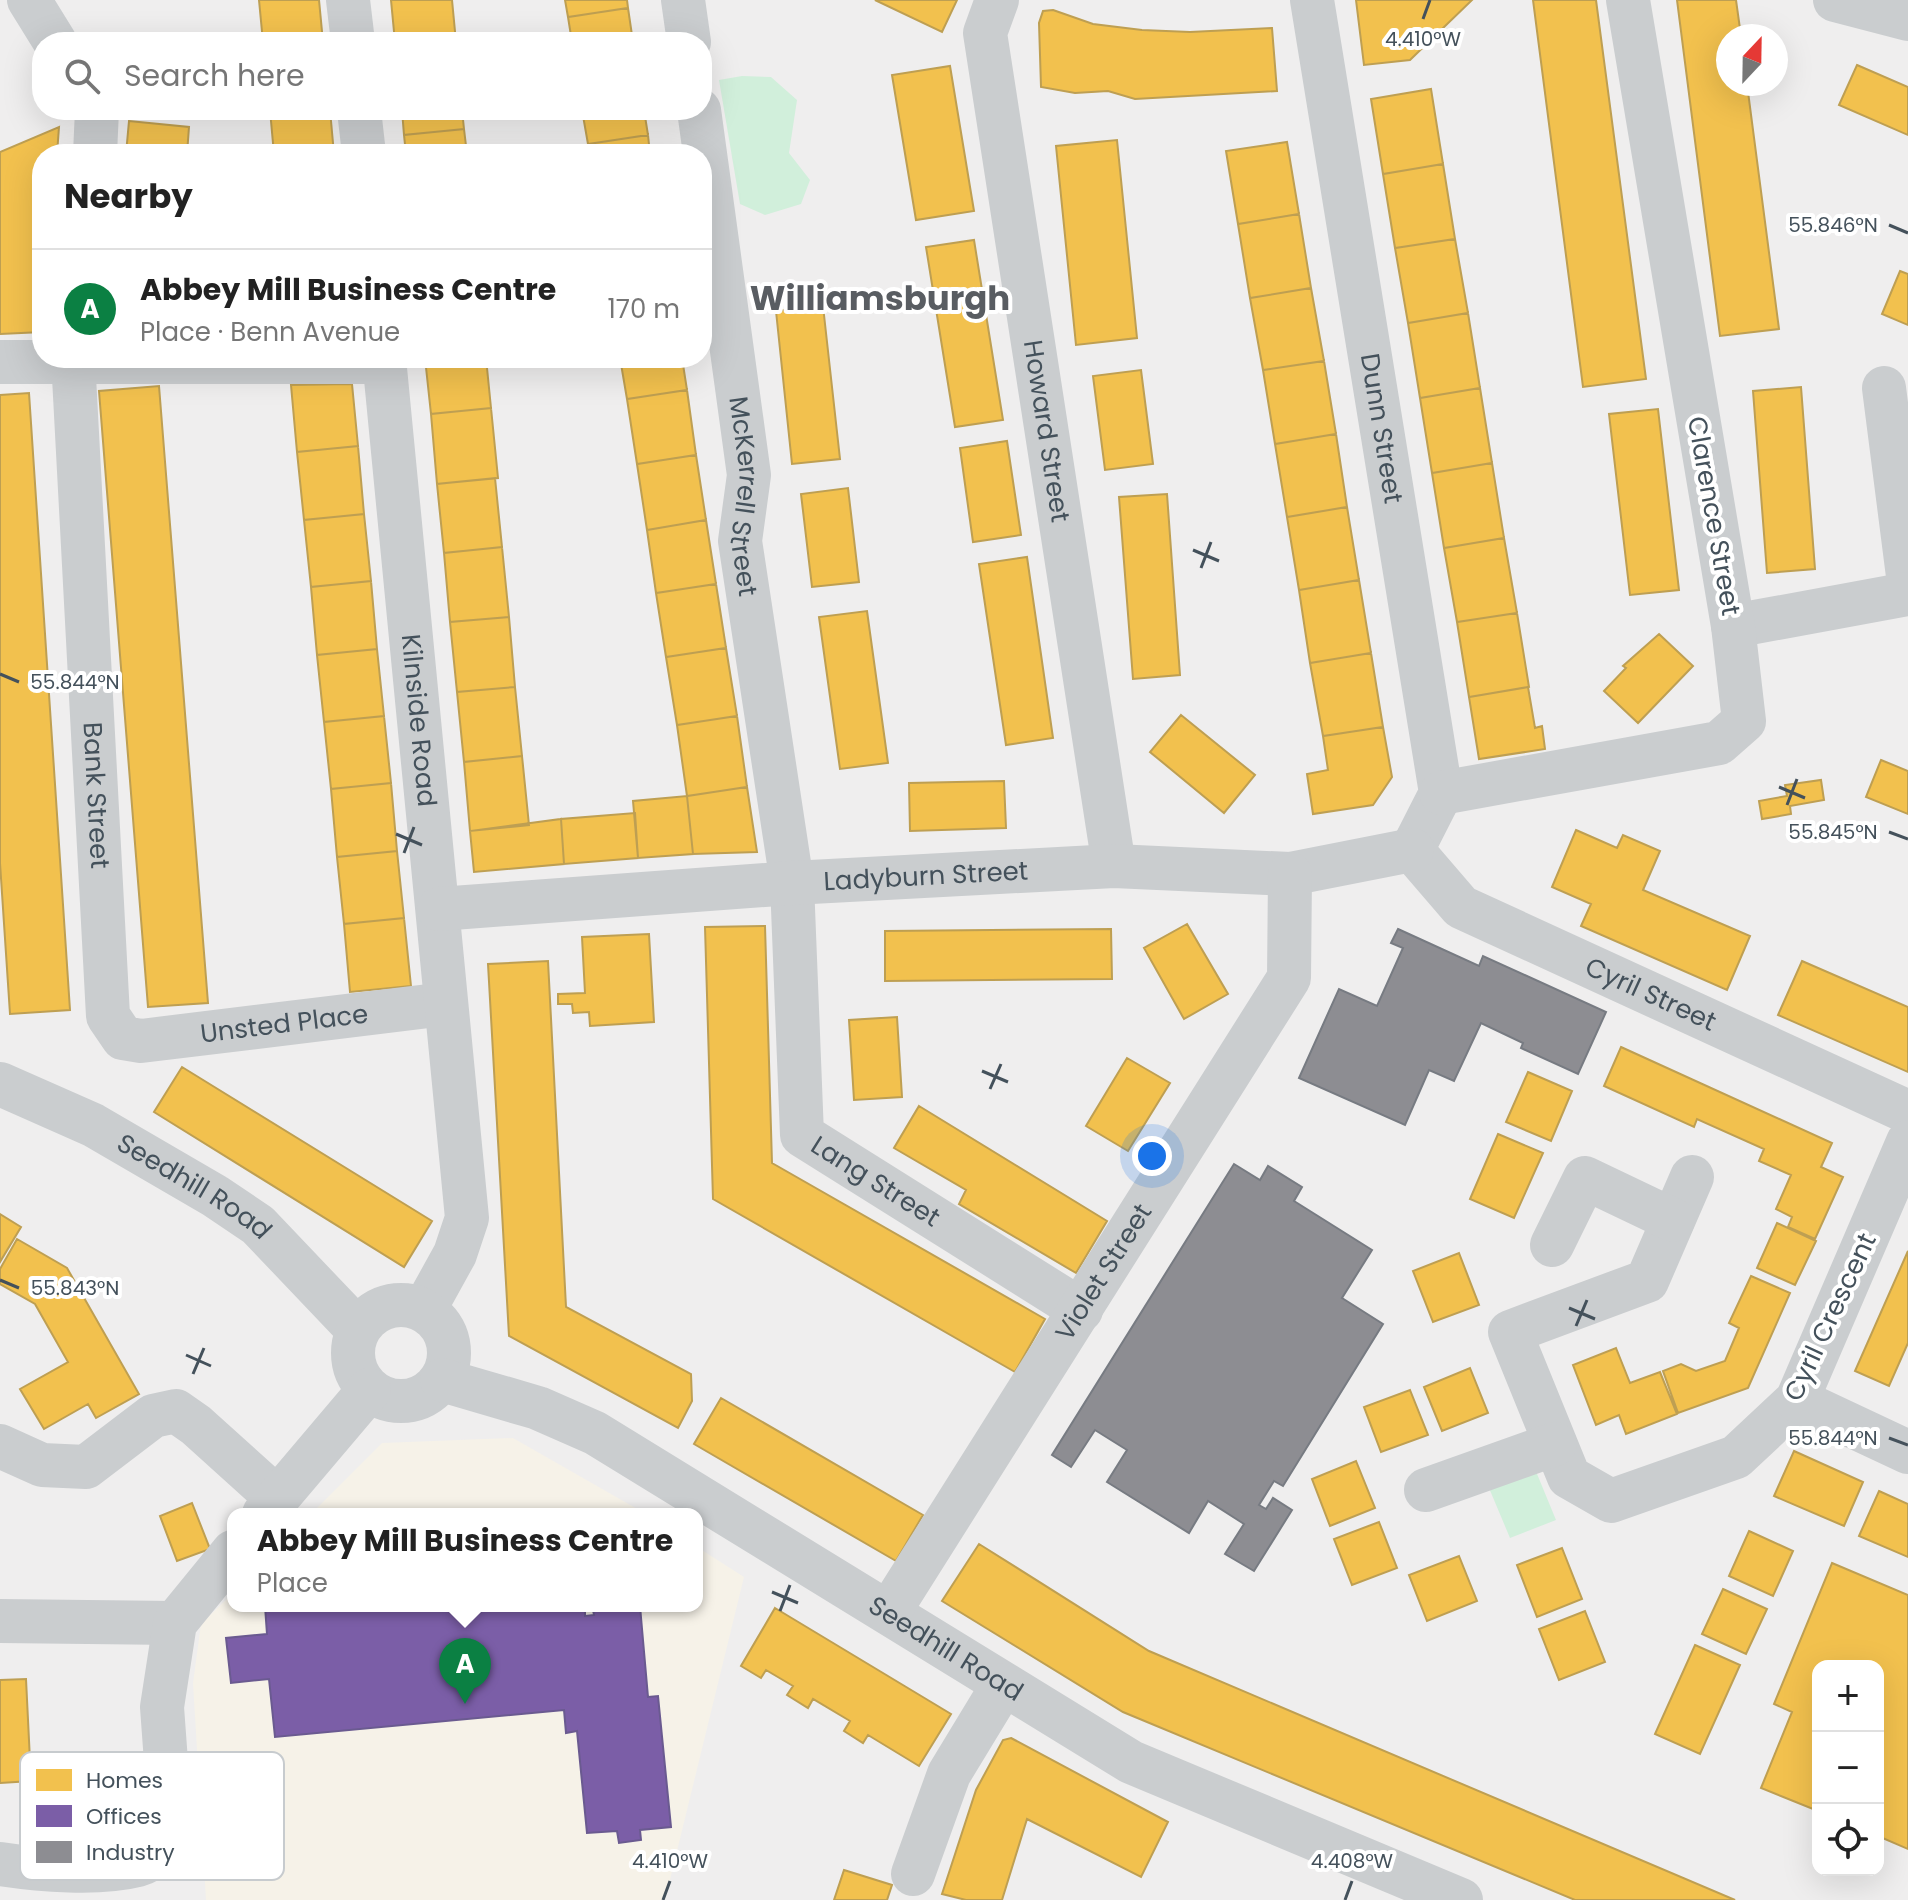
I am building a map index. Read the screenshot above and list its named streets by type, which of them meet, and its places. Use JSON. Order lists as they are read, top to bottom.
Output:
{
  "streets": {
    "street": [
      "Dunn Street",
      "Howard Street",
      "McKerrell Street",
      "Clarence Street",
      "Kilnside Road",
      "Bank Street",
      "Ladyburn Street",
      "Cyril Street",
      "Unsted Place",
      "Lang Street",
      "Seedhill Road",
      "Violet Street",
      "Cyril Crescent"
    ]
  },
  "crossings": [
    ["Dunn Street", "Clarence Street"],
    ["Howard Street", "Ladyburn Street"],
    ["McKerrell Street", "Ladyburn Street"],
    ["McKerrell Street", "Lang Street"],
    ["Kilnside Road", "Ladyburn Street"],
    ["Kilnside Road", "Unsted Place"],
    ["Kilnside Road", "Seedhill Road"],
    ["Bank Street", "Unsted Place"],
    ["Ladyburn Street", "Cyril Street"],
    ["Ladyburn Street", "Lang Street"],
    ["Ladyburn Street", "Violet Street"],
    ["Lang Street", "Violet Street"],
    ["Seedhill Road", "Violet Street"]
  ],
  "districts": ["Williamsburgh"],
  "legend": ["Homes", "Offices", "Industry"],
  "north": "top",
  "page": {
    "search": "Search here",
    "heading": "Nearby",
    "list": [
      {
        "mark": "A",
        "name": "Abbey Mill Business Centre",
        "note": "Place · Benn Avenue",
        "value": "170 m"
      }
    ],
    "popup": ["Abbey Mill Business Centre", "Place"],
    "pins": "A",
    "map_buttons": ["+", "−"]
  },
  "coordinates": [
    "4.410°W",
    "55.846°N",
    "55.844°N",
    "55.845°N",
    "55.843°N",
    "4.408°W"
  ]
}
